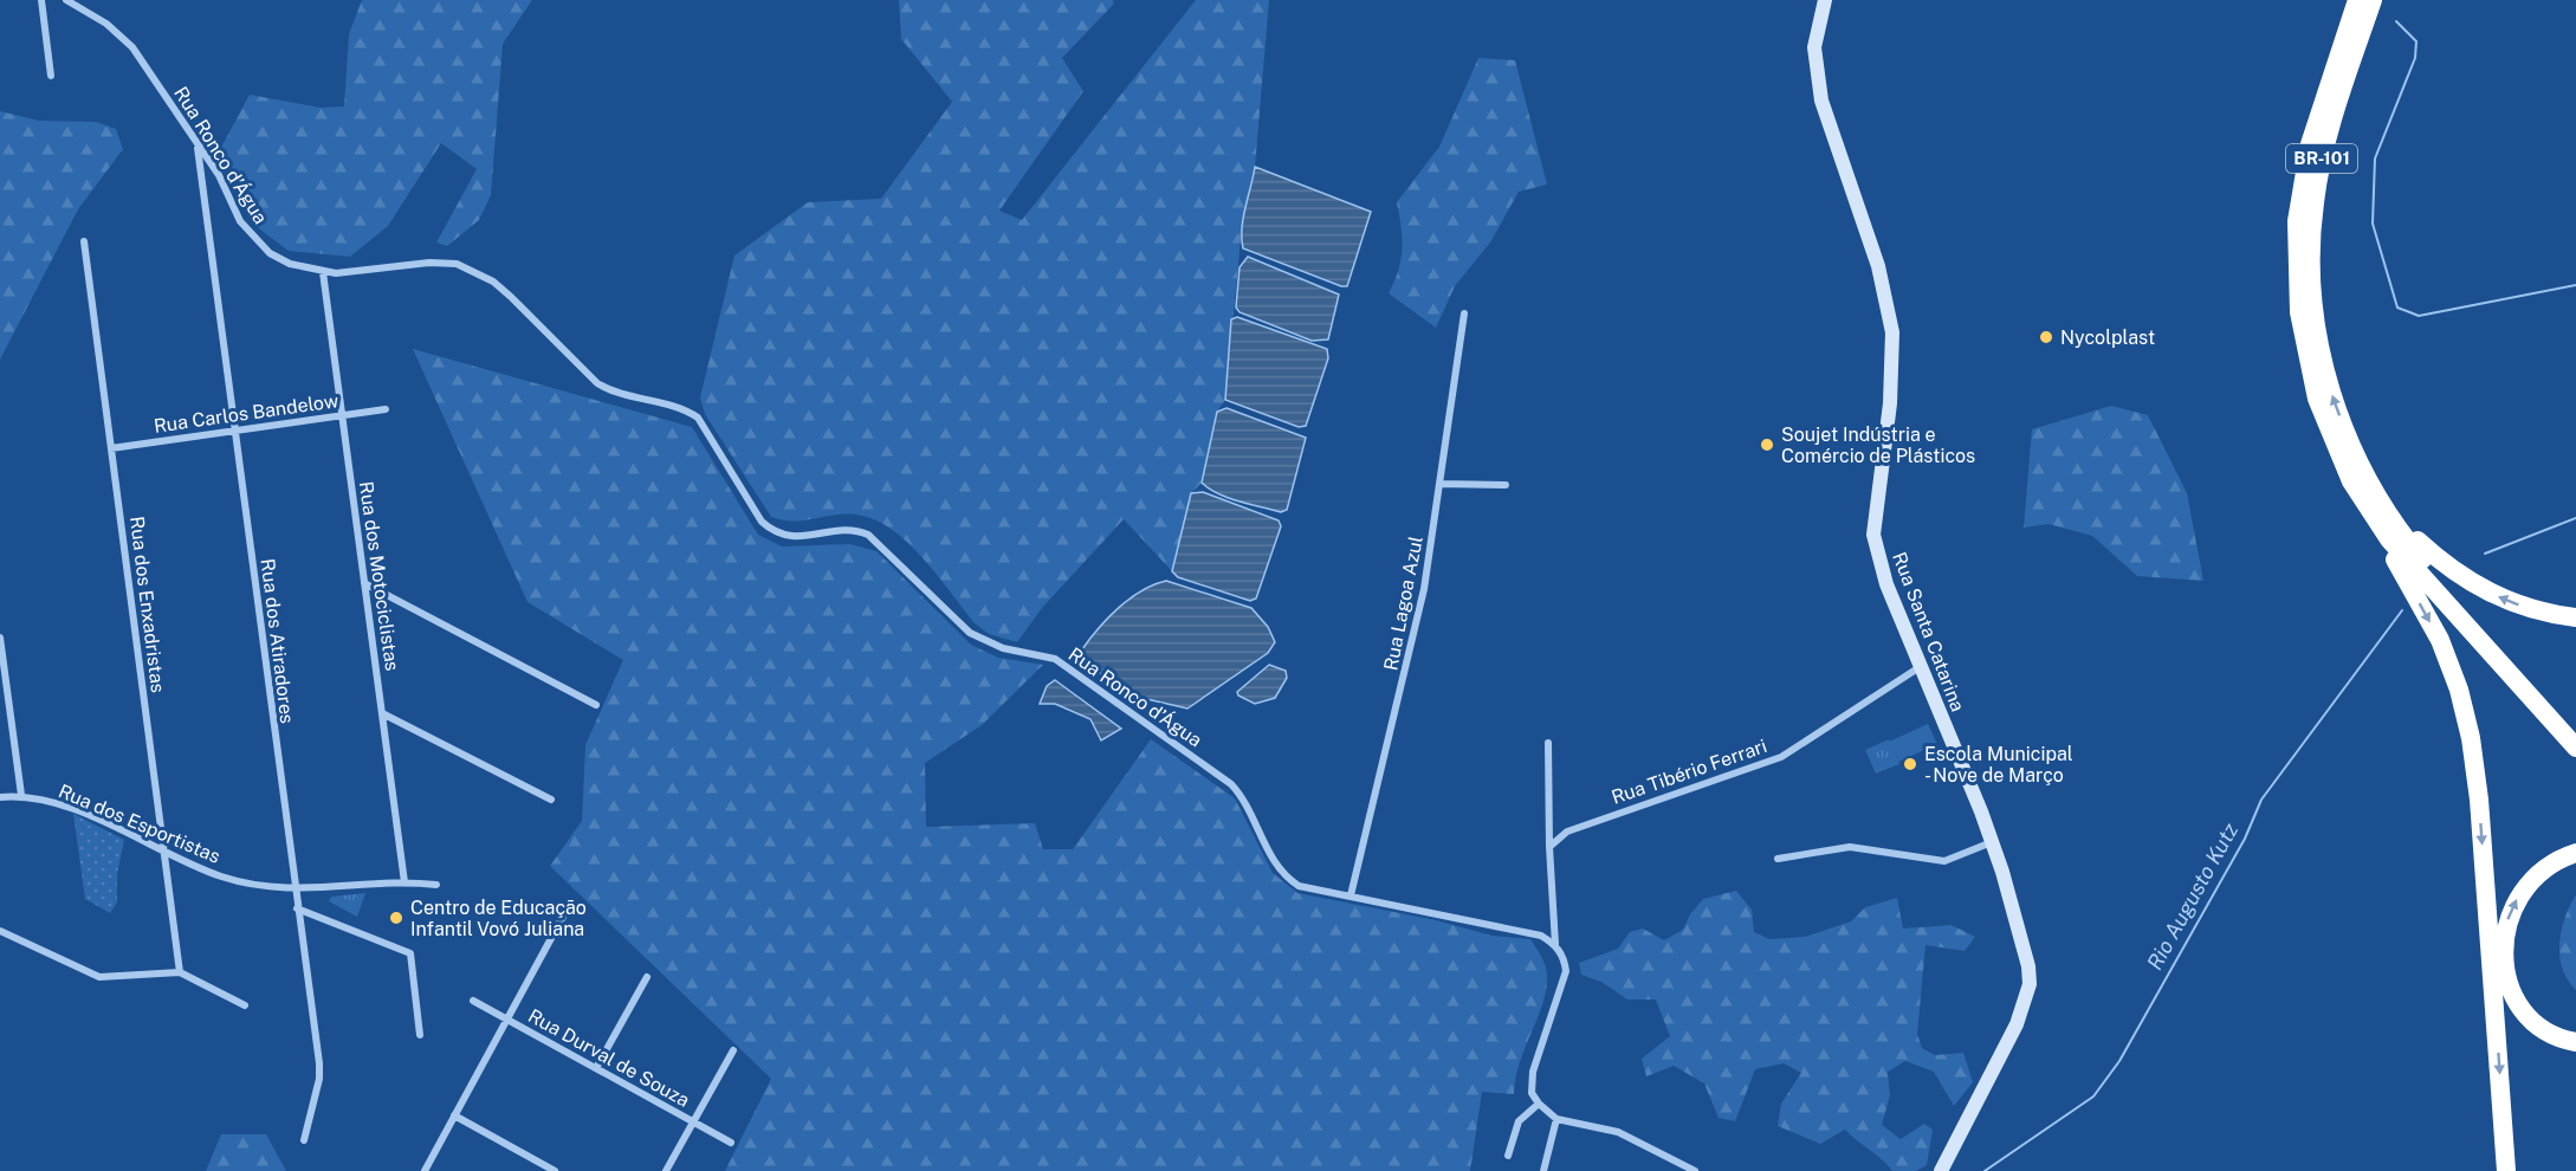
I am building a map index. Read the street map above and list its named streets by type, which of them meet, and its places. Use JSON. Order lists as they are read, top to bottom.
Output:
{
  "streets": {
    "highway": ["BR-101"],
    "street": [
      "Rua Ronco d’Água",
      "Rua Carlos Bandelow",
      "Rua dos Motociclistas",
      "Rua Lagoa Azul",
      "Rua dos Enxadristas",
      "Rua Santa Catarina",
      "Rua dos Atiradores",
      "Rua Tibério Ferrari",
      "Rua dos Esportistas",
      "Rua Durval de Souza"
    ]
  },
  "crossings": [
    ["Rua Ronco d’Água", "Rua dos Motociclistas"],
    ["Rua Ronco d’Água", "Rua Lagoa Azul"],
    ["Rua Ronco d’Água", "Rua dos Atiradores"],
    ["Rua Carlos Bandelow", "Rua dos Motociclistas"],
    ["Rua Carlos Bandelow", "Rua dos Enxadristas"],
    ["Rua Carlos Bandelow", "Rua dos Atiradores"],
    ["Rua dos Motociclistas", "Rua dos Esportistas"],
    ["Rua dos Enxadristas", "Rua dos Esportistas"],
    ["Rua Santa Catarina", "Rua Tibério Ferrari"],
    ["Rua dos Atiradores", "Rua dos Esportistas"]
  ],
  "water": ["Rio Augusto Kutz"],
  "places": [
    "Nycolplast",
    "Soujet Indústria e Comércio de Plásticos",
    "Escola Municipal - Nove de Março",
    "Centro de Educação Infantil Vovó Juliana"
  ]
}
